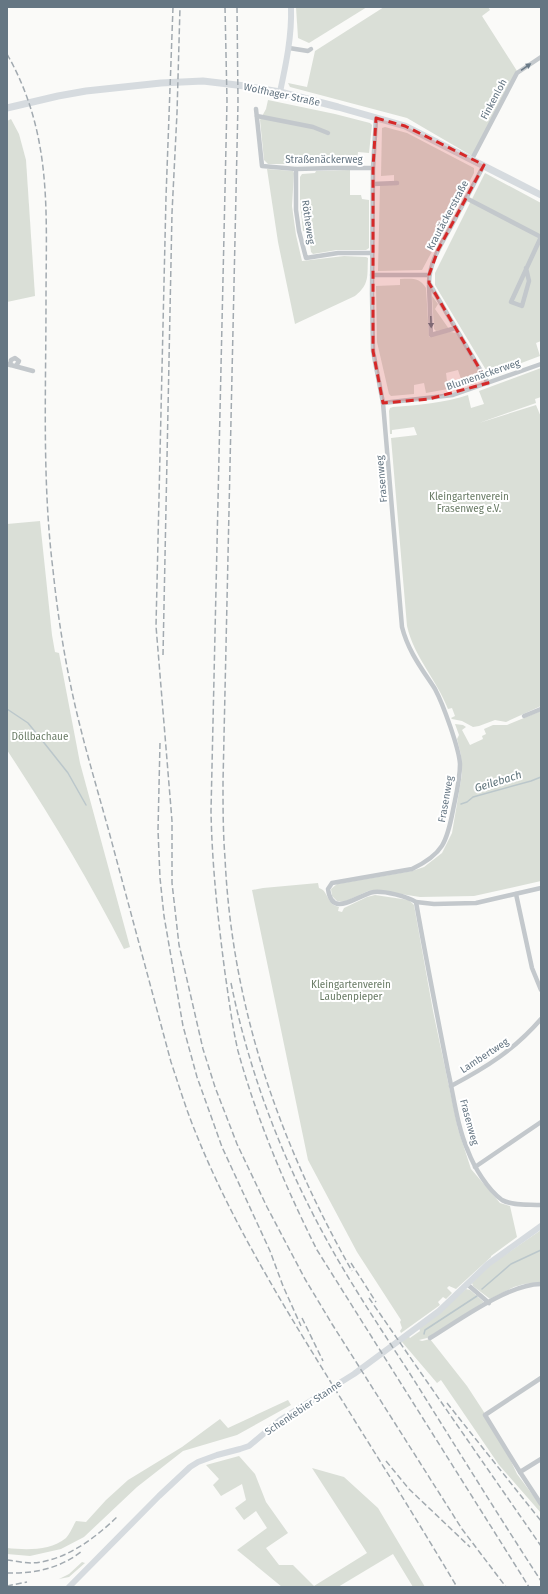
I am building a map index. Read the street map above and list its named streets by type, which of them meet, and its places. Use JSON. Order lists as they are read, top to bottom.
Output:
{
  "streets": {
    "main road": ["Wolfhager Straße"],
    "street": [
      "Finkenloh",
      "Straßenäckerweg",
      "Krautäckerstraße",
      "Rötheweg",
      "Blumenäckerweg",
      "Frasenweg",
      "Lambertweg",
      "Schenkebier Stanne"
    ]
  },
  "crossings": [
    ["Wolfhager Straße", "Finkenloh"],
    ["Wolfhager Straße", "Krautäckerstraße"],
    ["Wolfhager Straße", "Frasenweg"],
    ["Straßenäckerweg", "Rötheweg"],
    ["Straßenäckerweg", "Frasenweg"],
    ["Rötheweg", "Frasenweg"],
    ["Blumenäckerweg", "Frasenweg"],
    ["Frasenweg", "Lambertweg"]
  ],
  "one_way": ["Finkenloh"],
  "water": ["Geilebach"],
  "parks": ["Kleingartenverein Frasenweg e.V.", "Döllbachaue", "Kleingartenverein Laubenpieper"]
}
